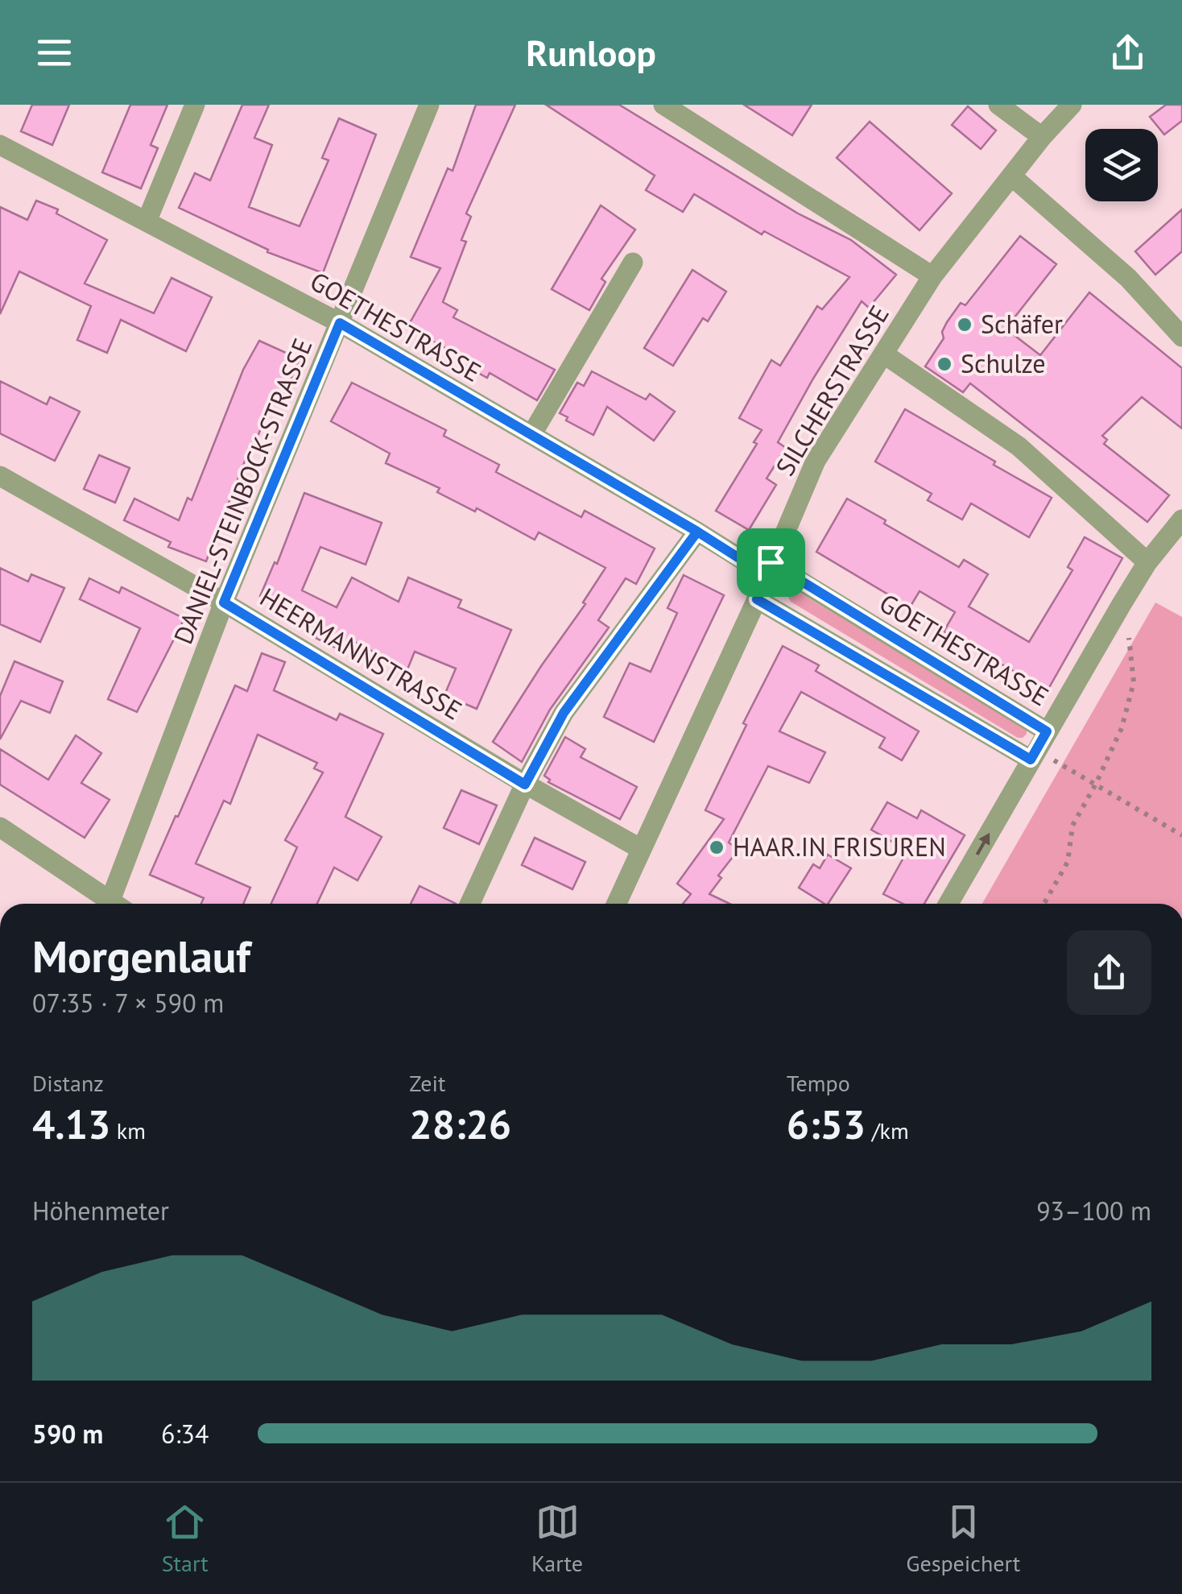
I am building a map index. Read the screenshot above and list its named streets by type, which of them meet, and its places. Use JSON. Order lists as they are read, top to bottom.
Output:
{
  "streets": {
    "street": [
      "GOETHESTRASSE",
      "SILCHERSTRASSE",
      "DANIEL-STEINBOCK-STRASSE",
      "HEERMANNSTRASSE"
    ]
  },
  "crossings": [
    ["GOETHESTRASSE", "SILCHERSTRASSE"],
    ["GOETHESTRASSE", "DANIEL-STEINBOCK-STRASSE"],
    ["SILCHERSTRASSE", "HEERMANNSTRASSE"],
    ["DANIEL-STEINBOCK-STRASSE", "HEERMANNSTRASSE"]
  ],
  "places": ["Schäfer", "Schulze", "HAAR.IN FRISUREN"],
  "page": {
    "header": "Runloop",
    "heading": ["Morgenlauf", "07:35 · 7 × 590 m"],
    "stats": [
      ["Distanz", "4.13 km"],
      ["Zeit", "28:26"],
      ["Tempo", "6:53 /km"]
    ],
    "chart": ["Höhenmeter", "93–100 m"],
    "list": [
      {
        "name": "590 m",
        "note": "6:34"
      }
    ],
    "tabs": ["Start", "Karte", "Gespeichert"]
  }
}
